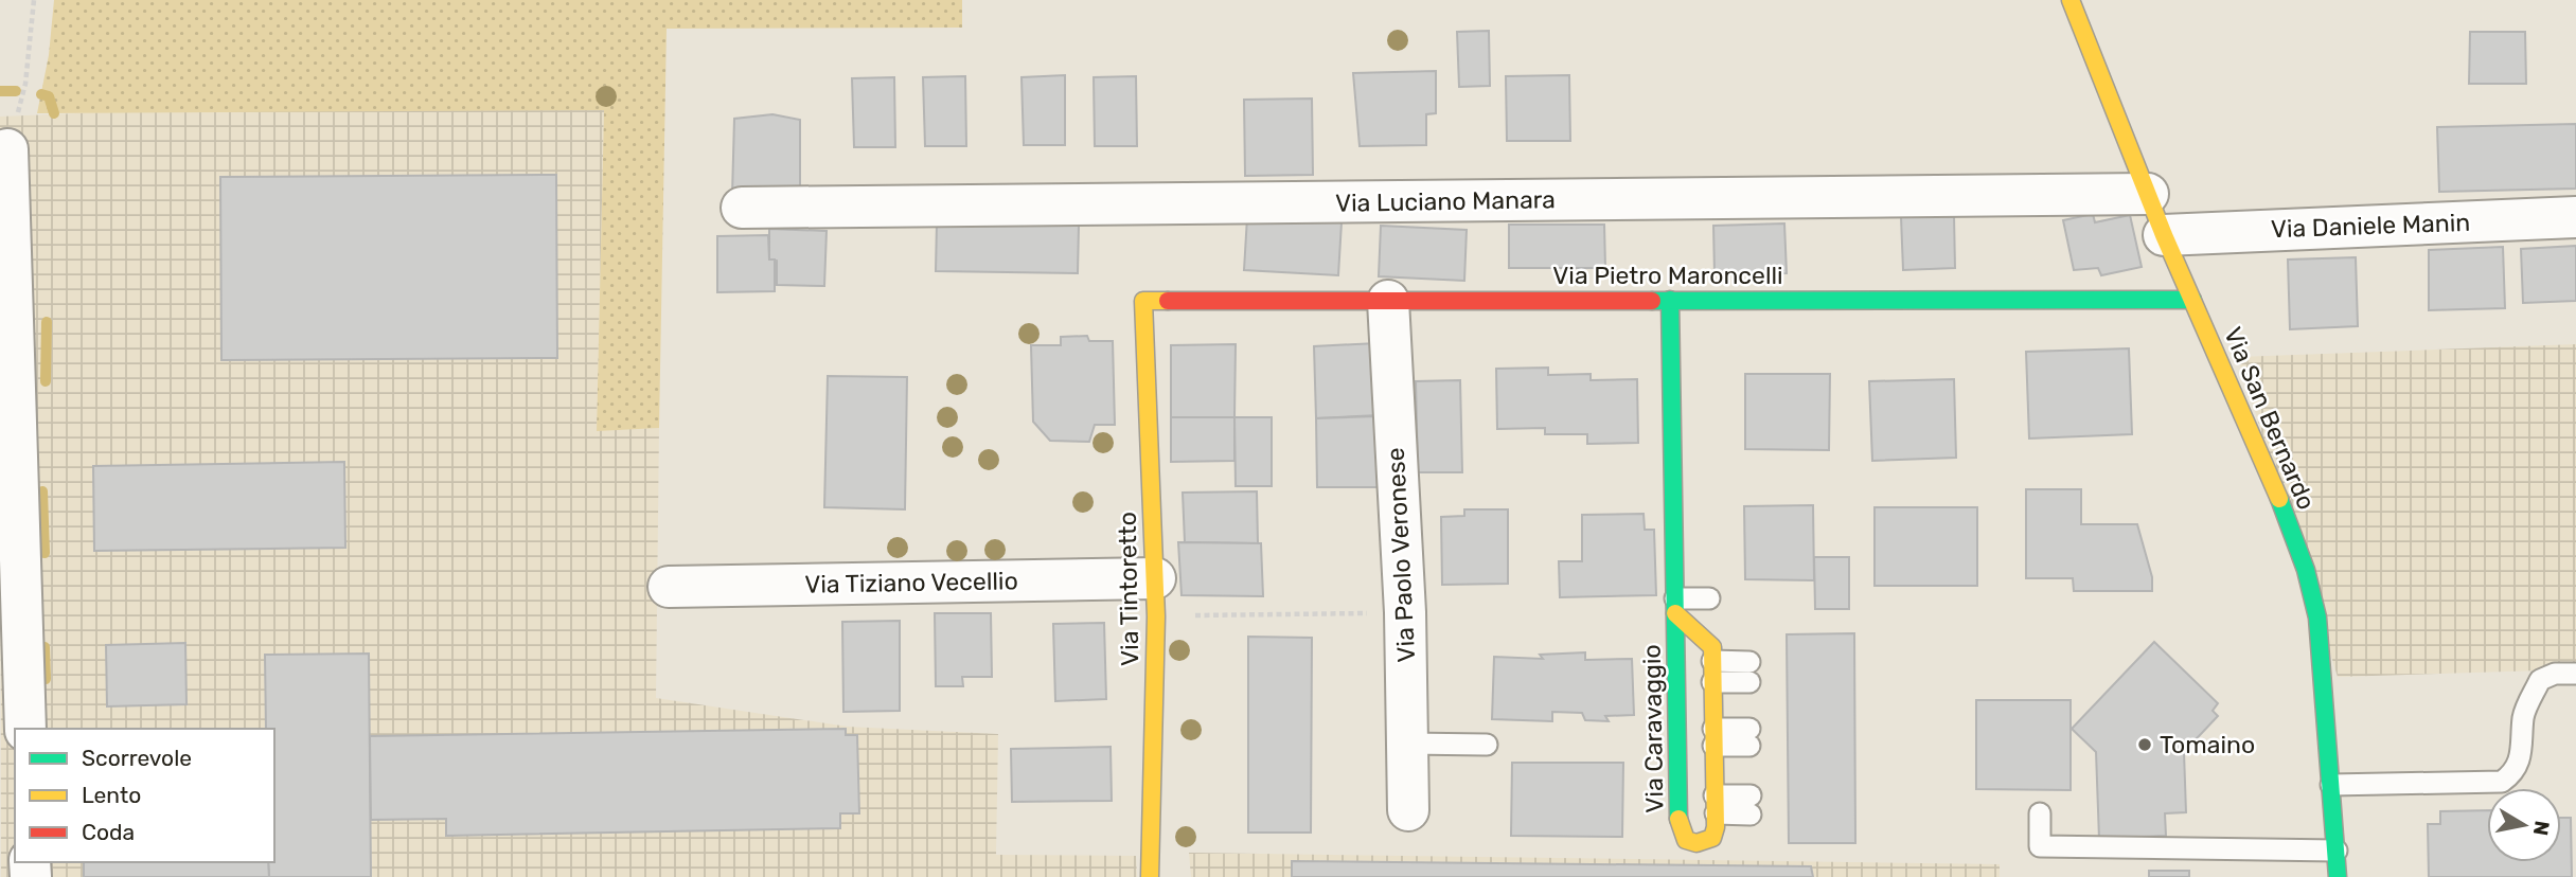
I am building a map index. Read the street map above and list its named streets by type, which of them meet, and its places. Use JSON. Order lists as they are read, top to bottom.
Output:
{
  "streets": {
    "street": [
      "Via Luciano Manara",
      "Via Daniele Manin",
      "Via Pietro Maroncelli",
      "Via San Bernardo",
      "Via Paolo Veronese",
      "Via Tiziano Vecellio",
      "Via Tintoretto",
      "Via Caravaggio"
    ]
  },
  "crossings": [
    ["Via Luciano Manara", "Via San Bernardo"],
    ["Via Daniele Manin", "Via San Bernardo"],
    ["Via Pietro Maroncelli", "Via San Bernardo"],
    ["Via Pietro Maroncelli", "Via Paolo Veronese"],
    ["Via Pietro Maroncelli", "Via Tintoretto"],
    ["Via Pietro Maroncelli", "Via Caravaggio"],
    ["Via Tiziano Vecellio", "Via Tintoretto"]
  ],
  "places": ["Tomaino"],
  "legend": ["Scorrevole", "Lento", "Coda"],
  "north": "right"
}
